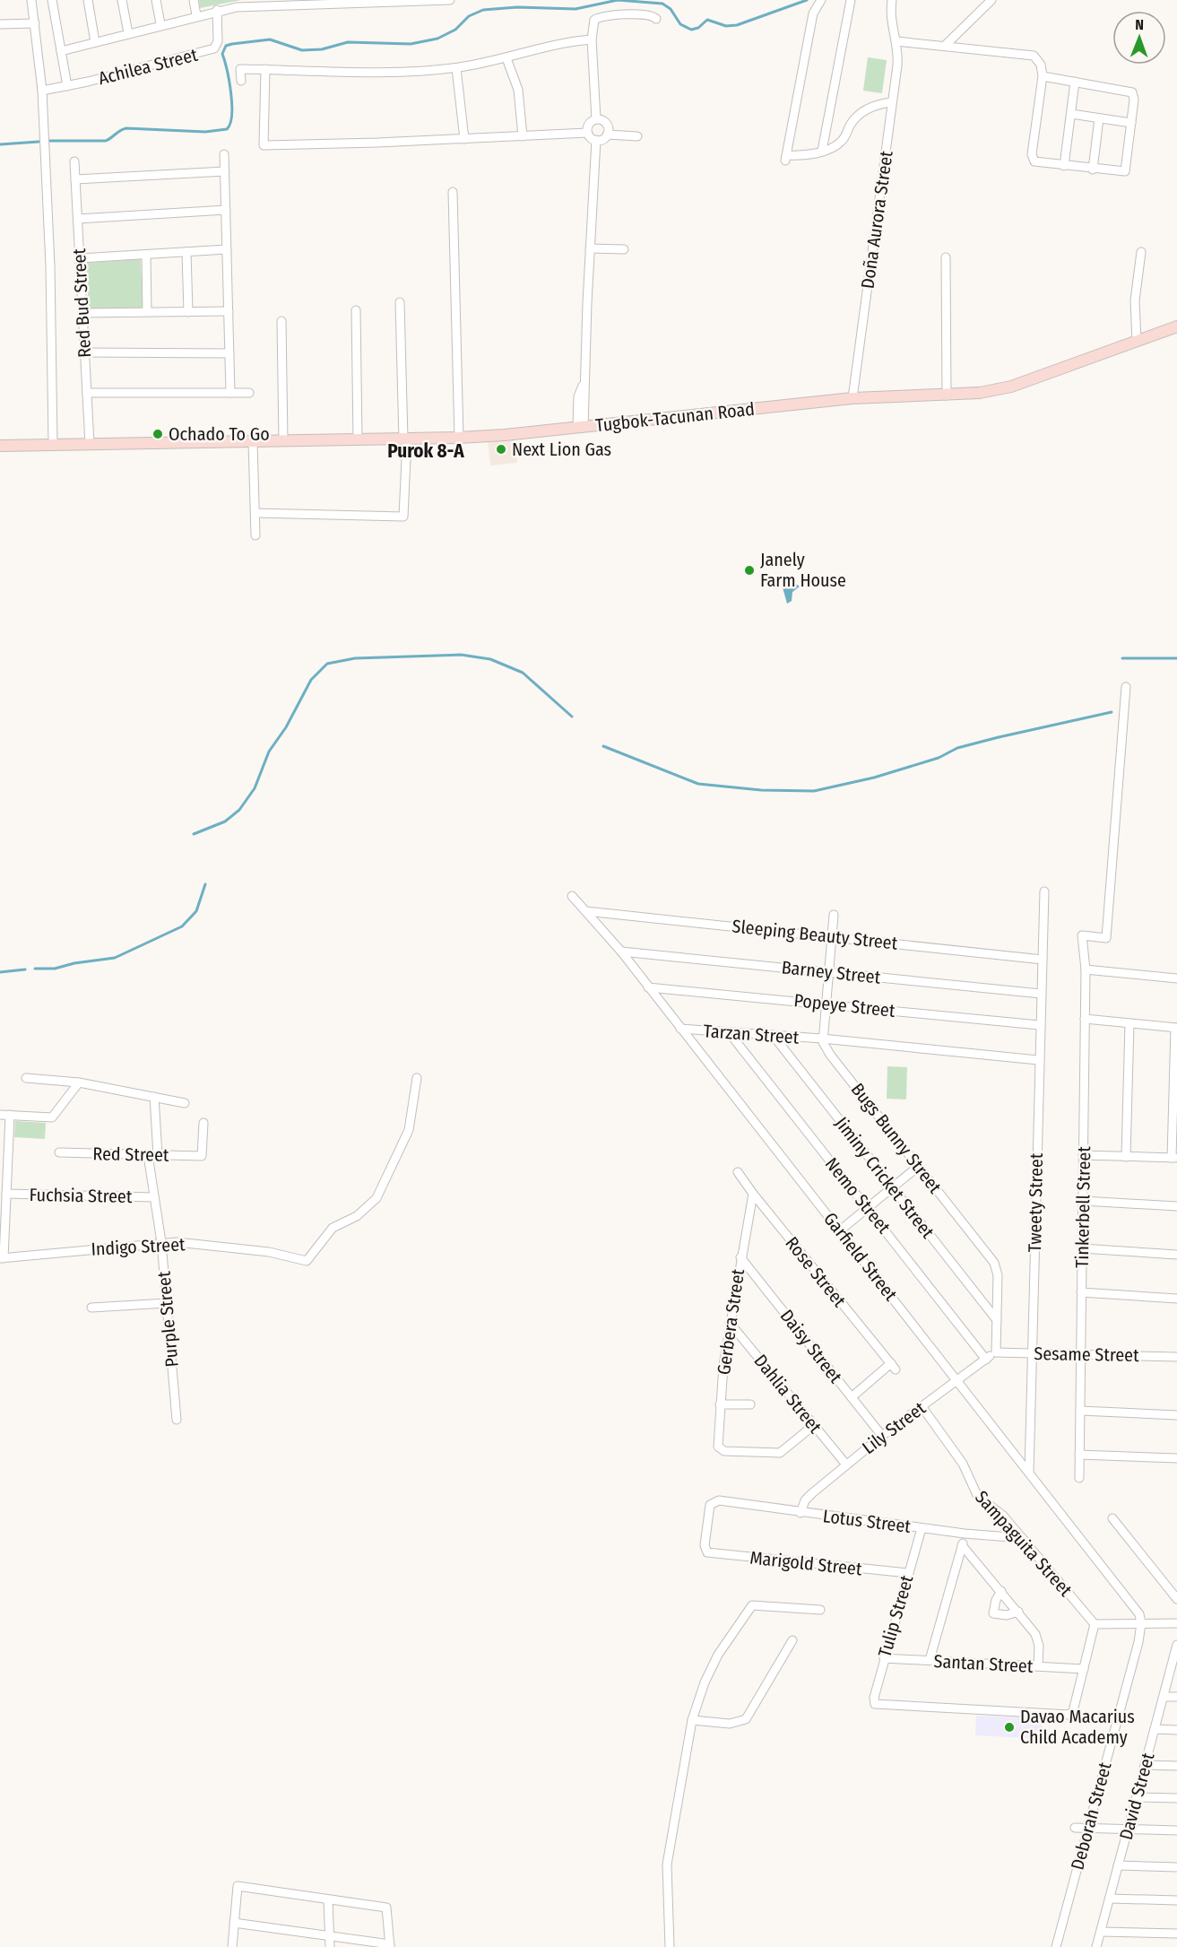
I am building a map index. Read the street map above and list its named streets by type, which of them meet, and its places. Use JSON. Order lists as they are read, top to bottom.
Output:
{
  "streets": {
    "street": [
      "Achilea Street",
      "Doña Aurora Street",
      "Red Bud Street",
      "Tugbok-Tacunan Road",
      "Sleeping Beauty Street",
      "Barney Street",
      "Popeye Street",
      "Tarzan Street",
      "Bugs Bunny Street",
      "Red Street",
      "Jiminy Cricket Street",
      "Fuchsia Street",
      "Nemo Street",
      "Tweety Street",
      "Tinkerbell Street",
      "Indigo Street",
      "Garfield Street",
      "Rose Street",
      "Purple Street",
      "Gerbera Street",
      "Daisy Street",
      "Sesame Street",
      "Dahlia Street",
      "Lily Street",
      "Lotus Street",
      "Sampaguita Street",
      "Marigold Street",
      "Tulip Street",
      "Santan Street",
      "David Street",
      "Deborah Street"
    ]
  },
  "crossings": [
    ["Doña Aurora Street", "Tugbok-Tacunan Road"],
    ["Red Bud Street", "Tugbok-Tacunan Road"],
    ["Sleeping Beauty Street", "Tweety Street"],
    ["Sleeping Beauty Street", "Garfield Street"],
    ["Barney Street", "Tweety Street"],
    ["Barney Street", "Garfield Street"],
    ["Popeye Street", "Tarzan Street"],
    ["Popeye Street", "Bugs Bunny Street"],
    ["Popeye Street", "Tweety Street"],
    ["Popeye Street", "Garfield Street"],
    ["Tarzan Street", "Bugs Bunny Street"],
    ["Tarzan Street", "Jiminy Cricket Street"],
    ["Tarzan Street", "Nemo Street"],
    ["Tarzan Street", "Garfield Street"],
    ["Bugs Bunny Street", "Jiminy Cricket Street"],
    ["Bugs Bunny Street", "Sesame Street"],
    ["Bugs Bunny Street", "Lily Street"],
    ["Red Street", "Purple Street"],
    ["Fuchsia Street", "Purple Street"],
    ["Nemo Street", "Lily Street"],
    ["Tweety Street", "Garfield Street"],
    ["Tweety Street", "Sesame Street"],
    ["Tinkerbell Street", "Sesame Street"],
    ["Indigo Street", "Purple Street"],
    ["Garfield Street", "Lily Street"],
    ["Garfield Street", "Deborah Street"],
    ["Rose Street", "Gerbera Street"],
    ["Rose Street", "Daisy Street"],
    ["Gerbera Street", "Daisy Street"],
    ["Gerbera Street", "Dahlia Street"],
    ["Daisy Street", "Lily Street"],
    ["Sesame Street", "Lily Street"],
    ["Dahlia Street", "Lily Street"],
    ["Lily Street", "Lotus Street"],
    ["Lily Street", "Sampaguita Street"],
    ["Lotus Street", "Sampaguita Street"],
    ["Lotus Street", "Marigold Street"],
    ["Lotus Street", "Tulip Street"],
    ["Marigold Street", "Tulip Street"],
    ["Tulip Street", "Santan Street"]
  ],
  "districts": ["Purok 8-A"],
  "places": [
    "Ochado To Go",
    "Next Lion Gas",
    "Janely Farm House",
    "Davao Macarius Child Academy"
  ],
  "north": "top"
}
